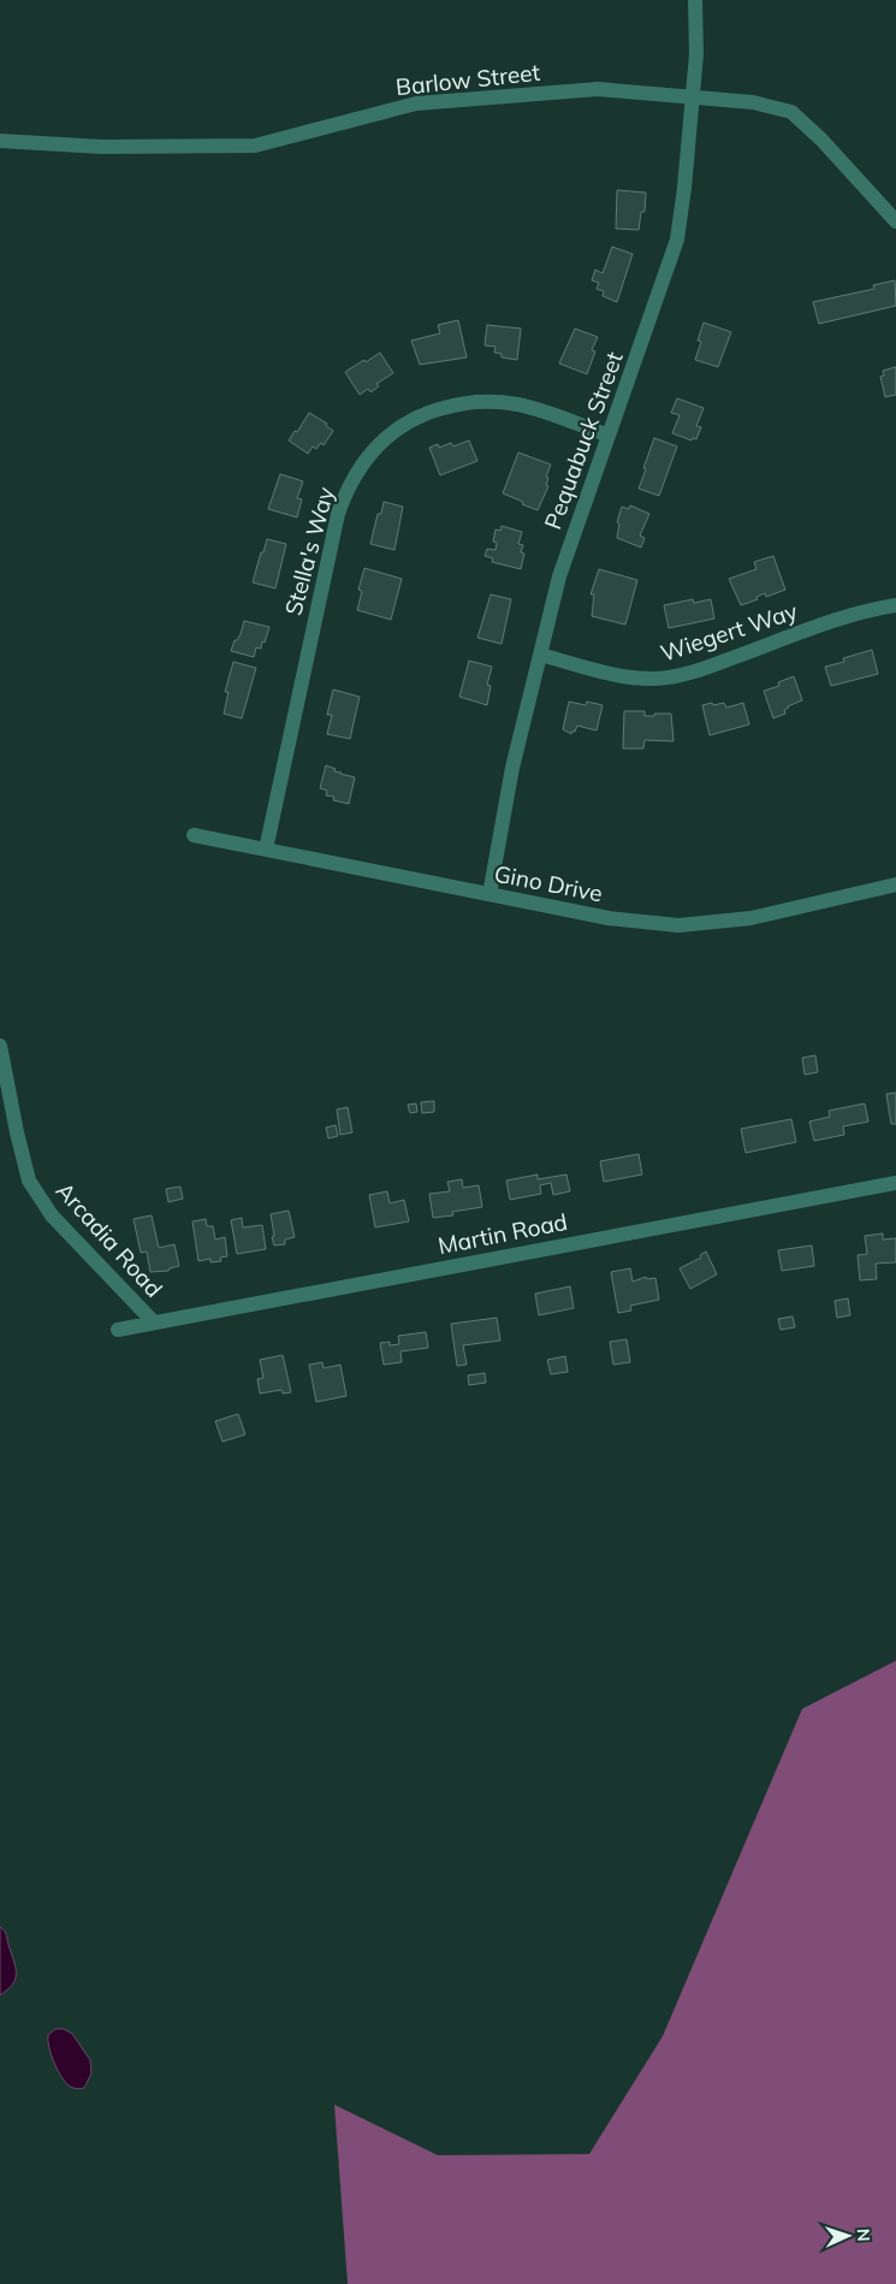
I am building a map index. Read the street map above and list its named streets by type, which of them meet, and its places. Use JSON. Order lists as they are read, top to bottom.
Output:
{
  "streets": {
    "street": [
      "Barlow Street",
      "Pequabuck Street",
      "Stella's Way",
      "Wiegert Way",
      "Gino Drive",
      "Martin Road",
      "Arcadia Road"
    ]
  },
  "crossings": [
    ["Barlow Street", "Pequabuck Street"],
    ["Pequabuck Street", "Stella's Way"],
    ["Pequabuck Street", "Wiegert Way"],
    ["Pequabuck Street", "Gino Drive"],
    ["Stella's Way", "Gino Drive"],
    ["Martin Road", "Arcadia Road"]
  ],
  "north": "right"
}
